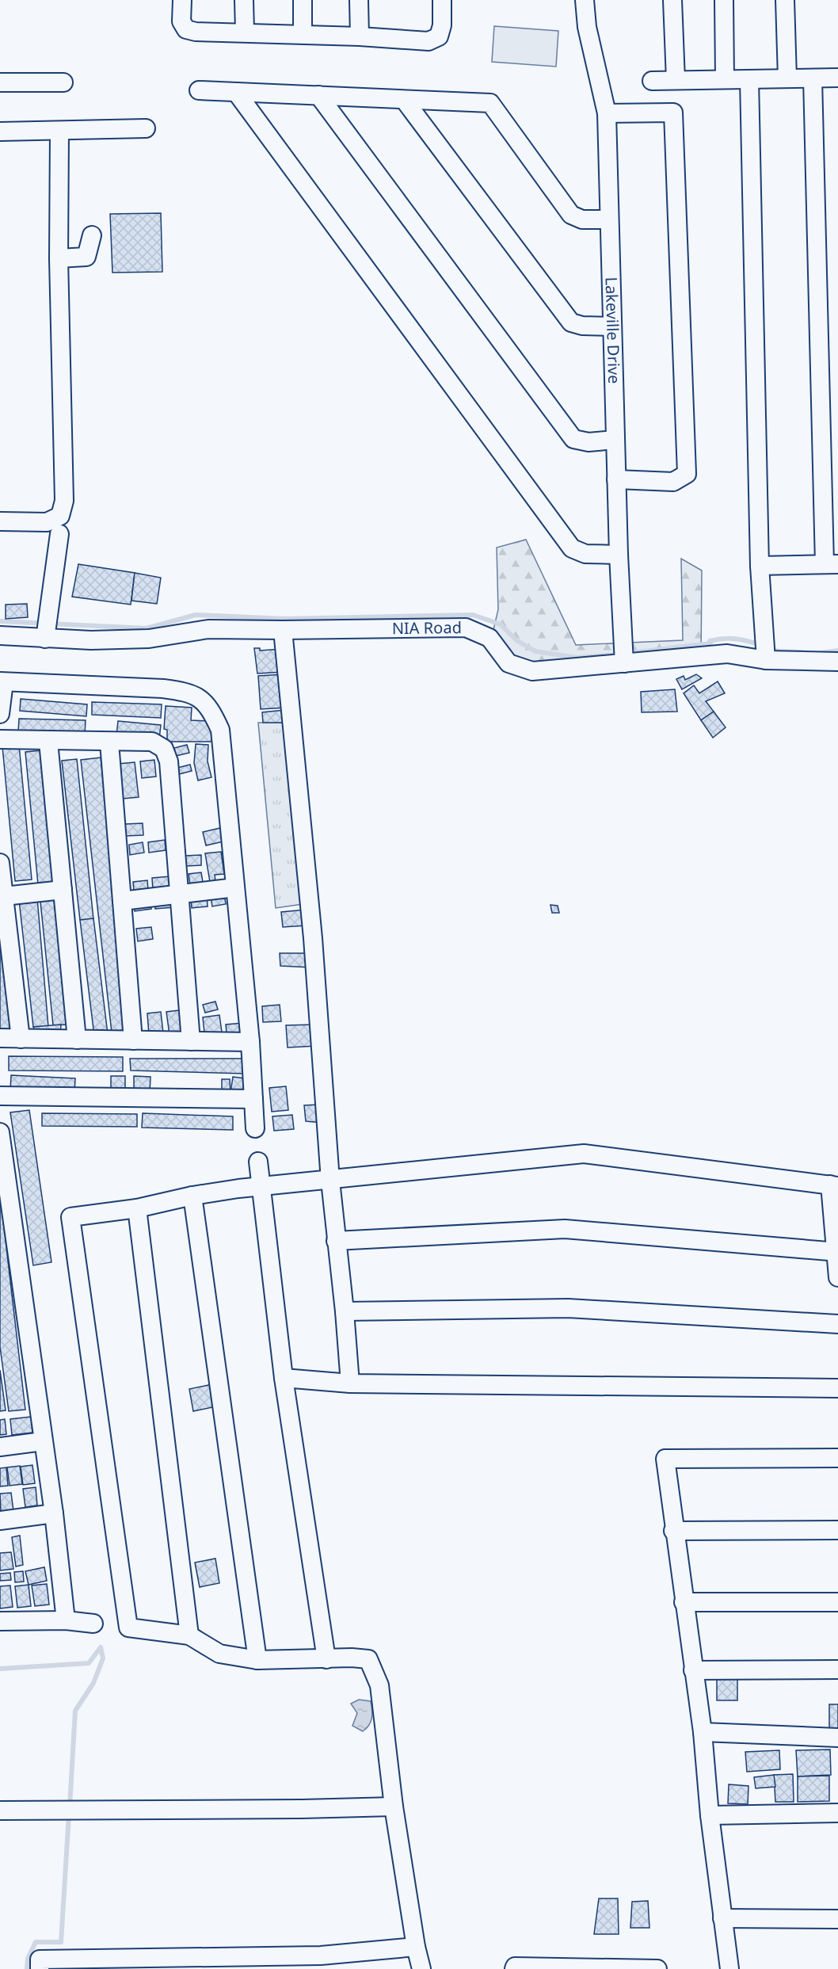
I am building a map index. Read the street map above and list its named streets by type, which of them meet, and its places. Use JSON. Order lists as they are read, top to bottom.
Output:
{
  "streets": {
    "street": ["Lakeville Drive", "NIA Road"]
  },
  "crossings": [
    ["Lakeville Drive", "NIA Road"]
  ]
}
